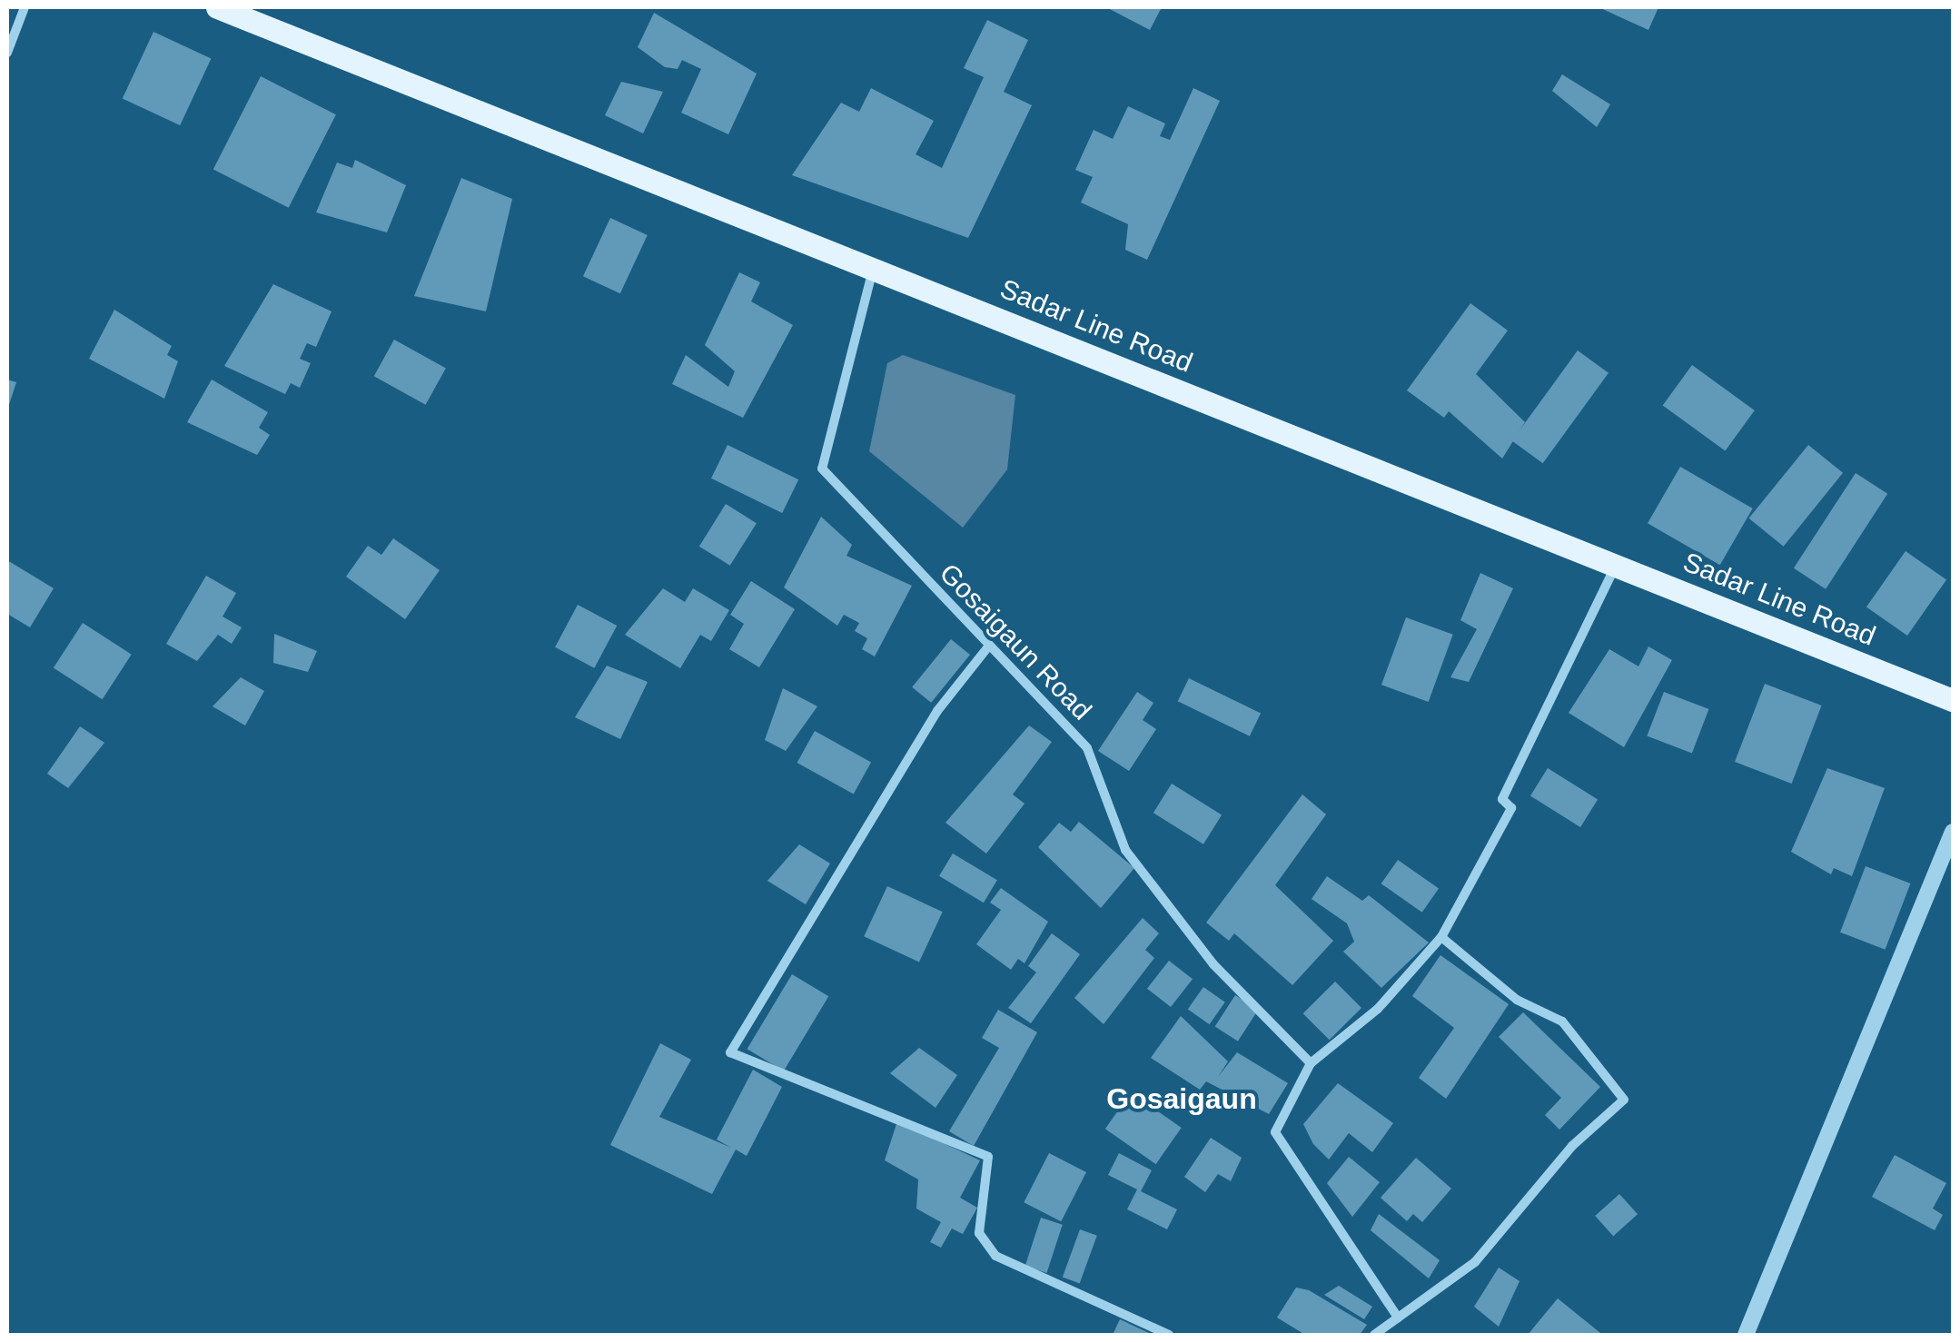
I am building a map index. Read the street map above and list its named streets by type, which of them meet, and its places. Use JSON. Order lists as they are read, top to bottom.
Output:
{
  "streets": {
    "main road": ["Sadar Line Road"],
    "street": ["Gosaigaun Road"]
  },
  "crossings": [
    ["Sadar Line Road", "Gosaigaun Road"]
  ],
  "districts": ["Gosaigaun"]
}
